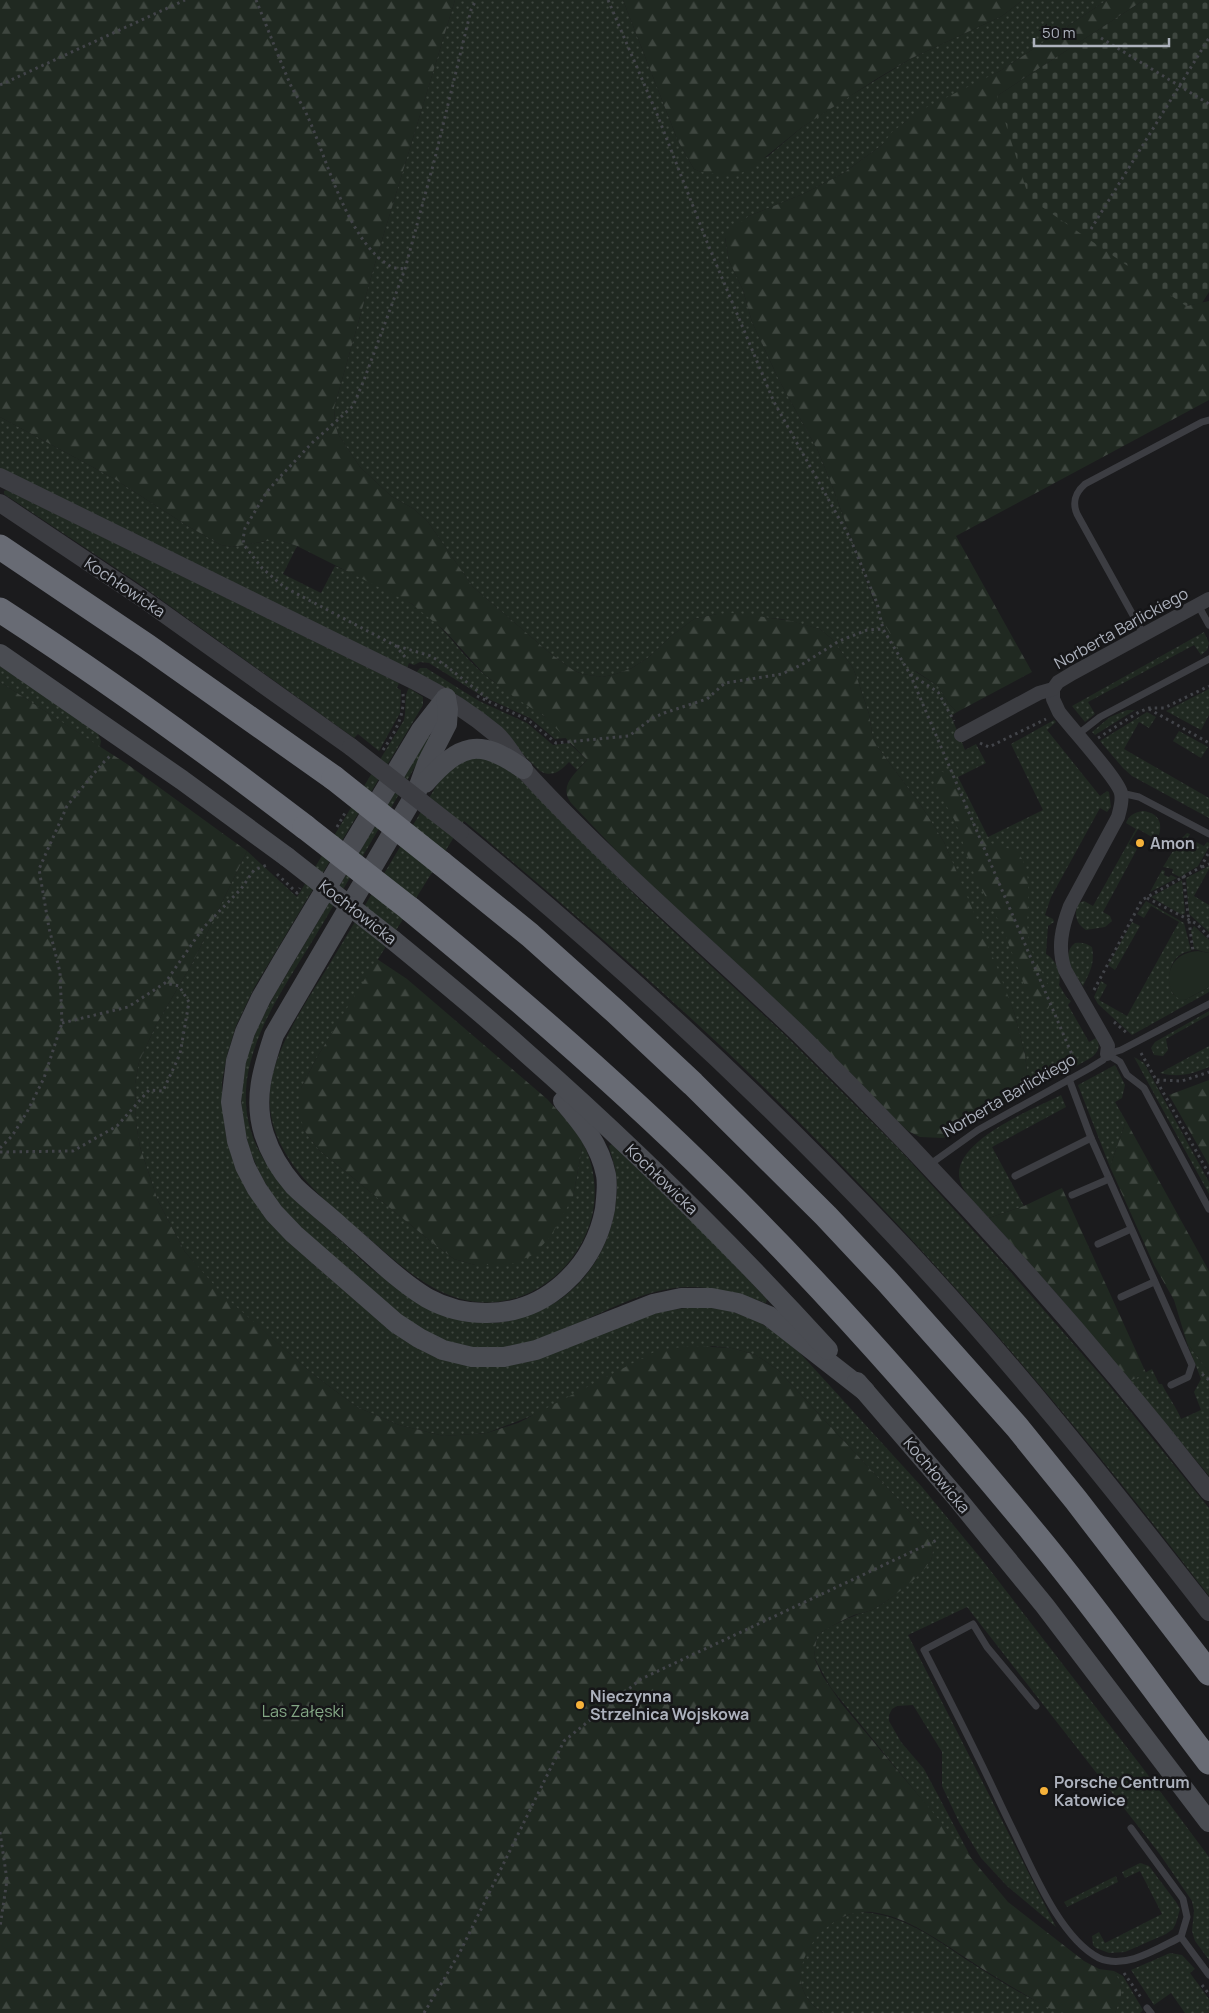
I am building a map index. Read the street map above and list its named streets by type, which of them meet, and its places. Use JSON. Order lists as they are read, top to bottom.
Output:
{
  "streets": {
    "main road": ["Kochłowicka"],
    "street": ["Norberta Barlickiego"]
  },
  "parks": ["Las Załęski"],
  "places": ["Amon", "Nieczynna Strzelnica Wojskowa", "Porsche Centrum Katowice"],
  "scale_bar": "50 m"
}
